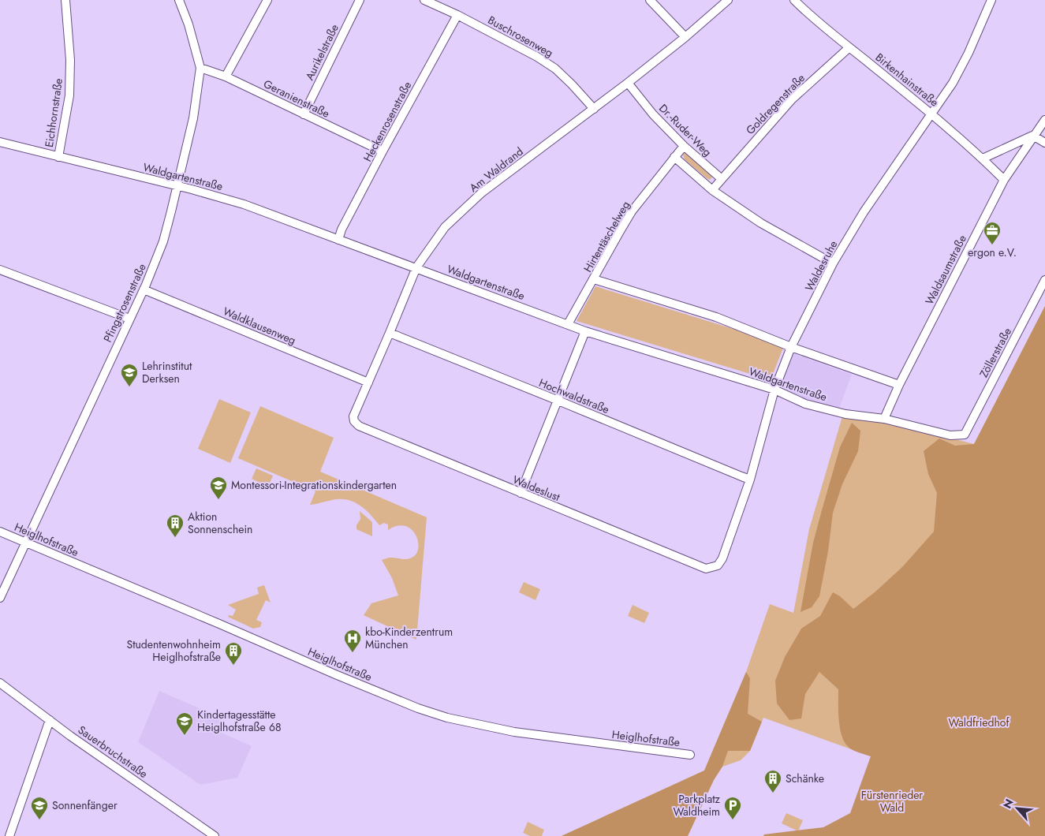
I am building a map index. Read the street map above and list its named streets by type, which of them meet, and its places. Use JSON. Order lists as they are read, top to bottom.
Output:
{
  "streets": {
    "street": [
      "Buschrosenweg",
      "Aurikelstraße",
      "Birkenhainstraße",
      "Geranienstraße",
      "Goldregenstraße",
      "Eichhornstraße",
      "Heckenrosenstraße",
      "Dr.-Ruder-Weg",
      "Am Waldrand",
      "Waldgartenstraße",
      "Hirtentäschelweg",
      "Waldesruhe",
      "Waldsaumstraße",
      "Pfingstrosenstraße",
      "Waldklausenweg",
      "Zöllerstraße",
      "Hochwaldstraße",
      "Waldeslust",
      "Heiglhofstraße",
      "Sauerbruchstraße"
    ]
  },
  "crossings": [
    ["Buschrosenweg", "Heckenrosenstraße"],
    ["Buschrosenweg", "Am Waldrand"],
    ["Aurikelstraße", "Geranienstraße"],
    ["Birkenhainstraße", "Goldregenstraße"],
    ["Birkenhainstraße", "Waldesruhe"],
    ["Birkenhainstraße", "Waldsaumstraße"],
    ["Geranienstraße", "Heckenrosenstraße"],
    ["Geranienstraße", "Pfingstrosenstraße"],
    ["Goldregenstraße", "Dr.-Ruder-Weg"],
    ["Eichhornstraße", "Waldgartenstraße"],
    ["Heckenrosenstraße", "Waldgartenstraße"],
    ["Dr.-Ruder-Weg", "Am Waldrand"],
    ["Dr.-Ruder-Weg", "Hirtentäschelweg"],
    ["Am Waldrand", "Waldgartenstraße"],
    ["Am Waldrand", "Waldklausenweg"],
    ["Am Waldrand", "Hochwaldstraße"],
    ["Am Waldrand", "Waldeslust"],
    ["Waldgartenstraße", "Hirtentäschelweg"],
    ["Waldgartenstraße", "Waldesruhe"],
    ["Waldgartenstraße", "Waldsaumstraße"],
    ["Waldgartenstraße", "Pfingstrosenstraße"],
    ["Waldgartenstraße", "Zöllerstraße"],
    ["Waldesruhe", "Hochwaldstraße"],
    ["Waldesruhe", "Waldeslust"],
    ["Pfingstrosenstraße", "Waldklausenweg"],
    ["Pfingstrosenstraße", "Heiglhofstraße"]
  ],
  "parks": ["Waldfriedhof", "Fürstenrieder Wald"],
  "places": {
    "office": ["ergon e.V."],
    "school or university": [
      "Lehrinstitut Derksen",
      "Montessori-Integrationskindergarten",
      "Kindertagesstätte Heiglhofstraße 68",
      "Sonnenfänger"
    ],
    "building": ["Aktion Sonnenschein", "Studentenwohnheim Heiglhofstraße", "Schänke"],
    "hospital": ["kbo-Kinderzentrum München"],
    "parking": ["Parkplatz Waldheim"]
  },
  "north": "top left"
}
